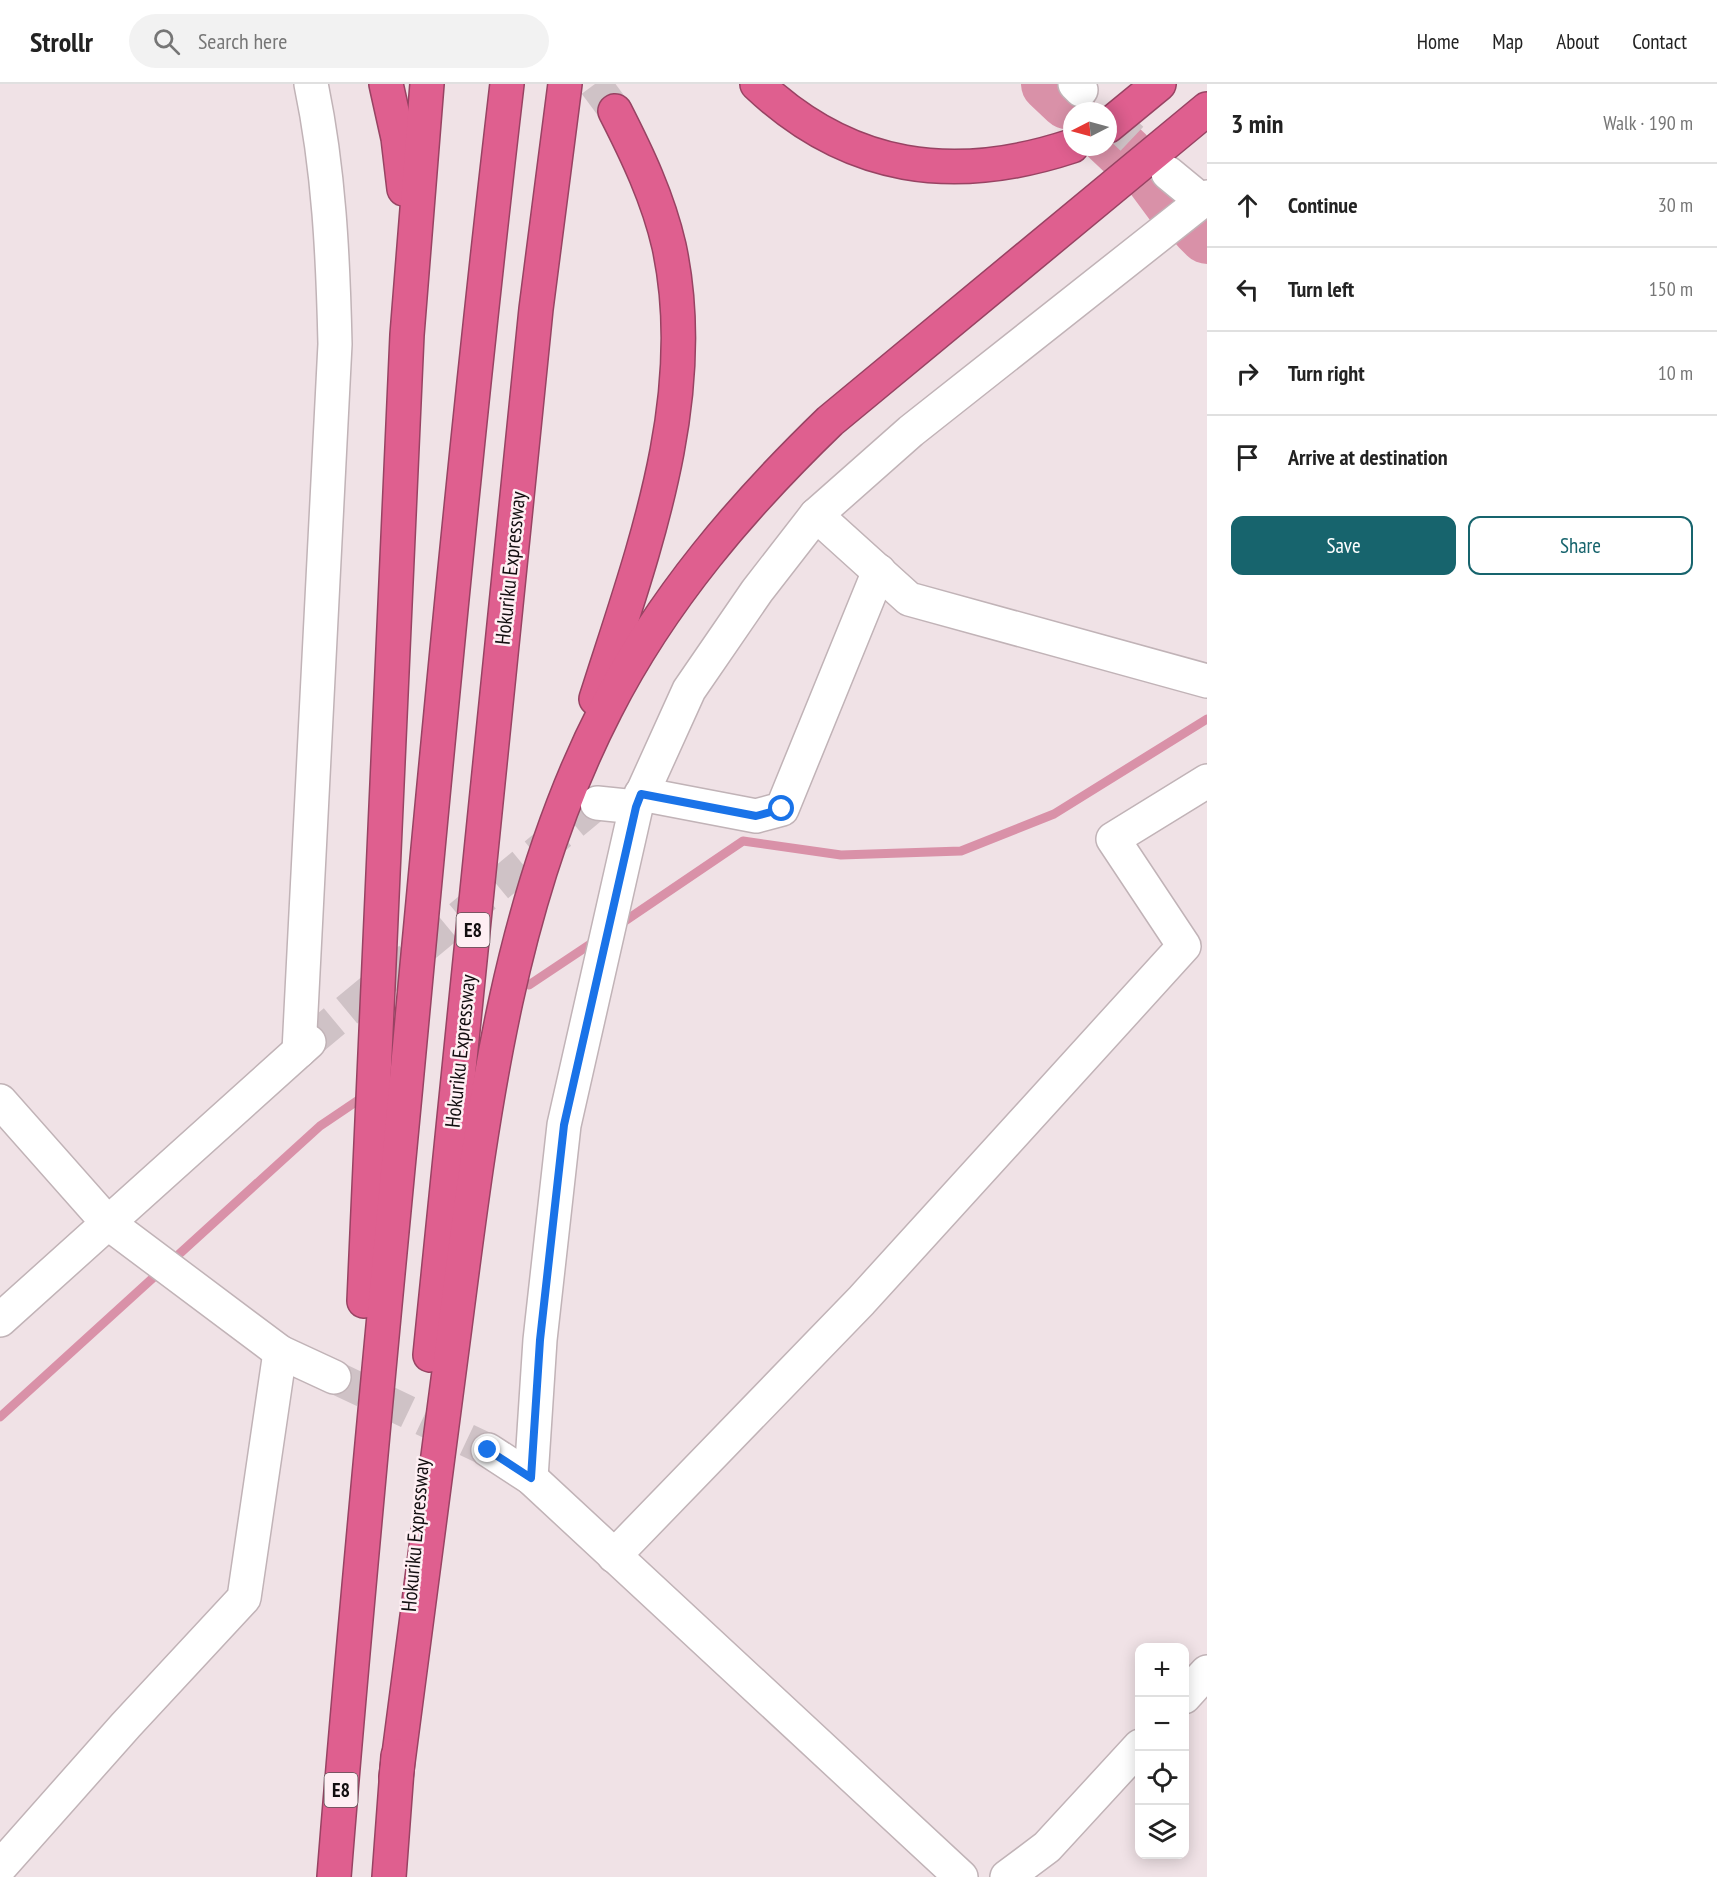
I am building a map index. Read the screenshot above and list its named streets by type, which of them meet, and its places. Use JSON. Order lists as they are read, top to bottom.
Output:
{
  "streets": {
    "highway": ["Hokuriku Expressway", "E8"]
  },
  "north": "left",
  "page": {
    "header": "Strollr",
    "search": "Search here",
    "nav": [
      "Home",
      "Map",
      "About",
      "Contact"
    ],
    "heading": ["3 min", "Walk · 190 m"],
    "list": [
      ["Continue", "30 m"],
      ["Turn left", "150 m"],
      ["Turn right", "10 m"],
      "Arrive at destination"
    ],
    "buttons": ["Save", "Share"],
    "map_buttons": ["+", "−"]
  }
}
